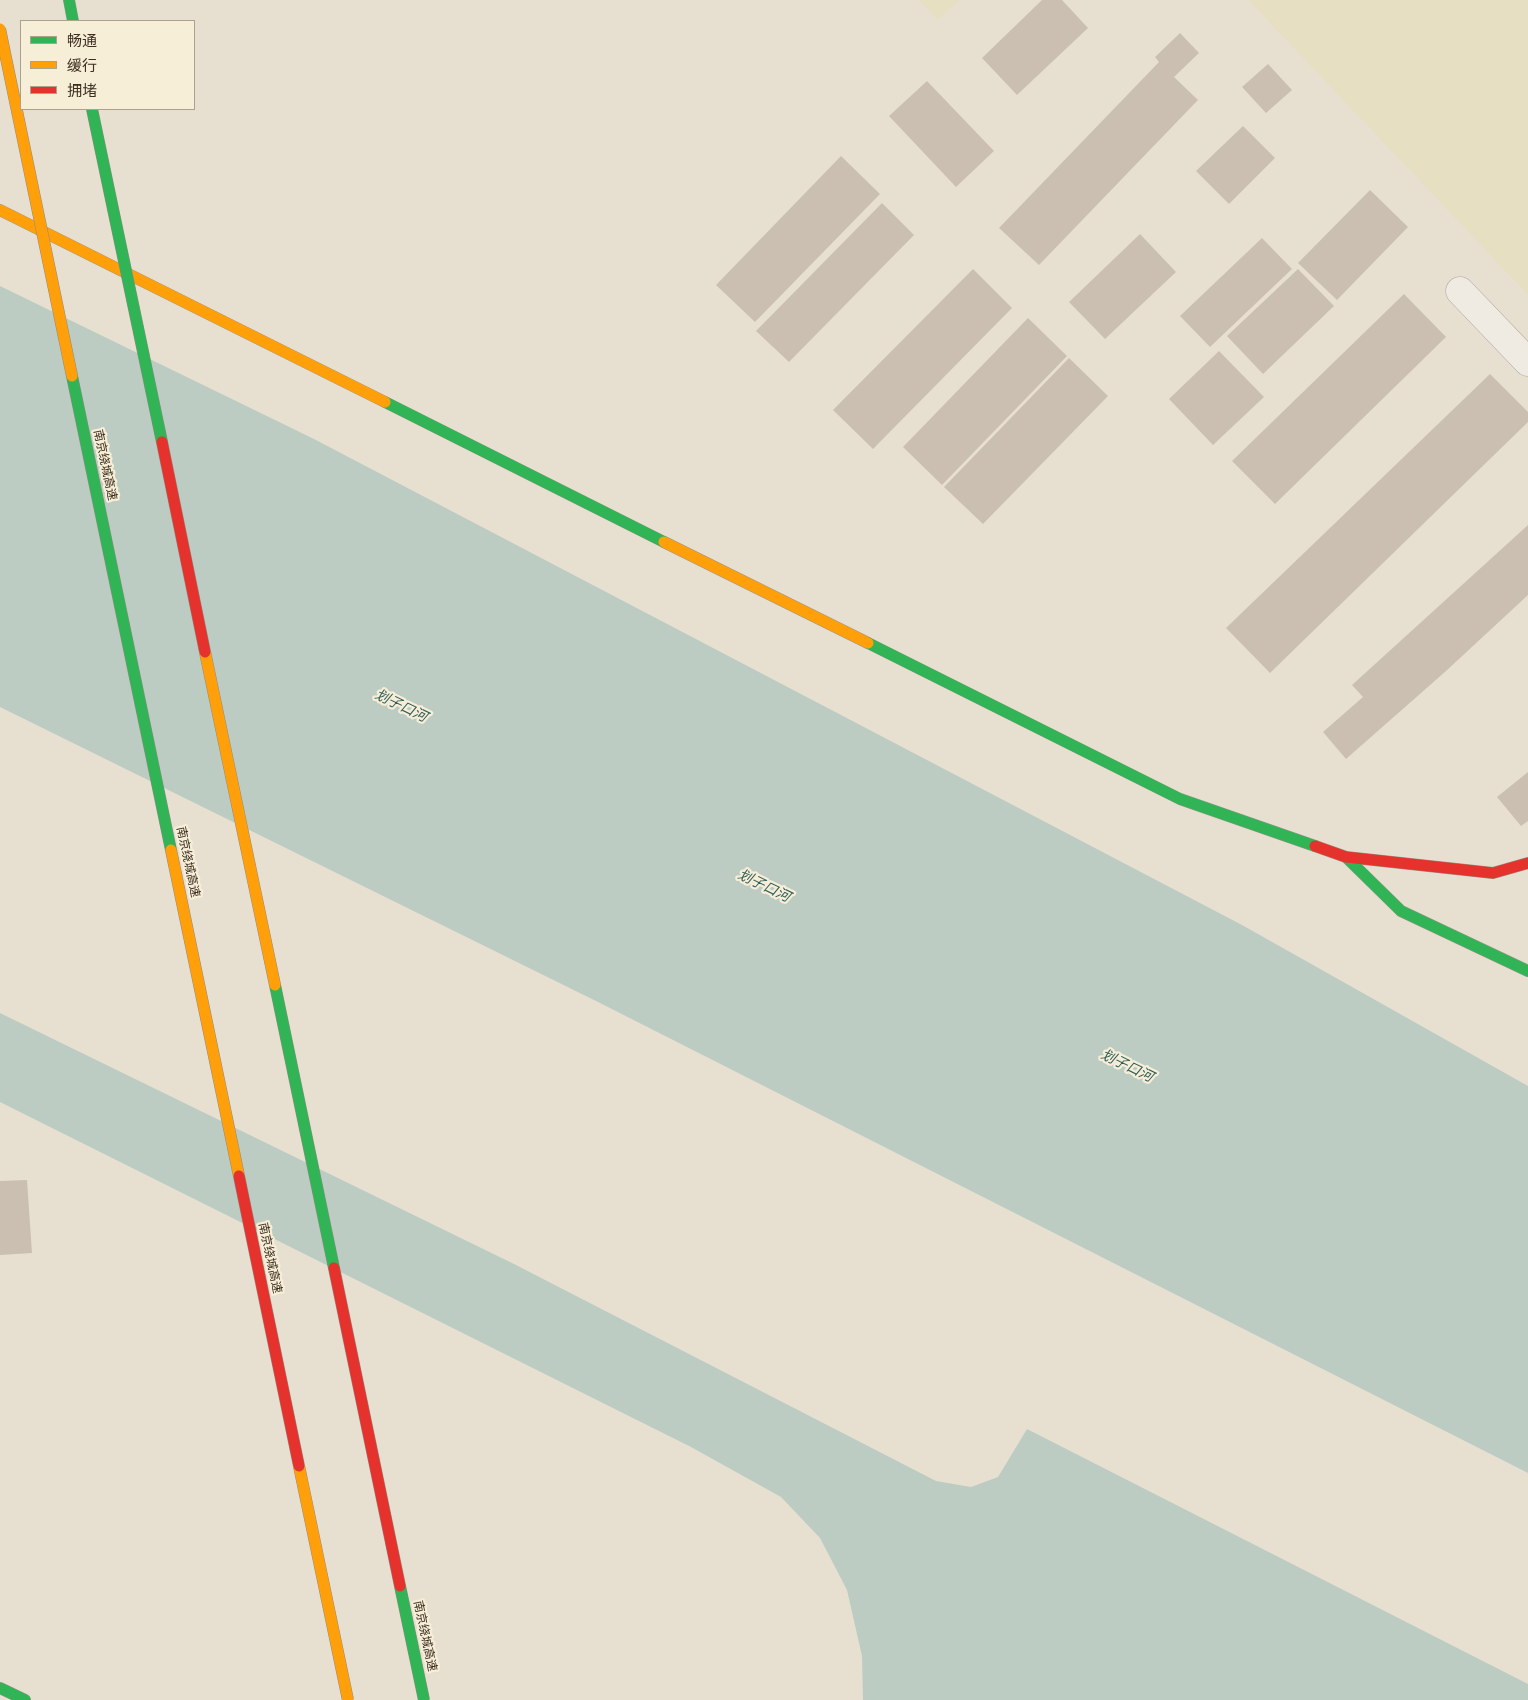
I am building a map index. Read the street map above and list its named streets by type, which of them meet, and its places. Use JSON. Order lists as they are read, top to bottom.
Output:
{
  "streets": {
    "main road": ["南京绕城高速"]
  },
  "water": ["划子口河"],
  "legend": ["畅通", "缓行", "拥堵"]
}
